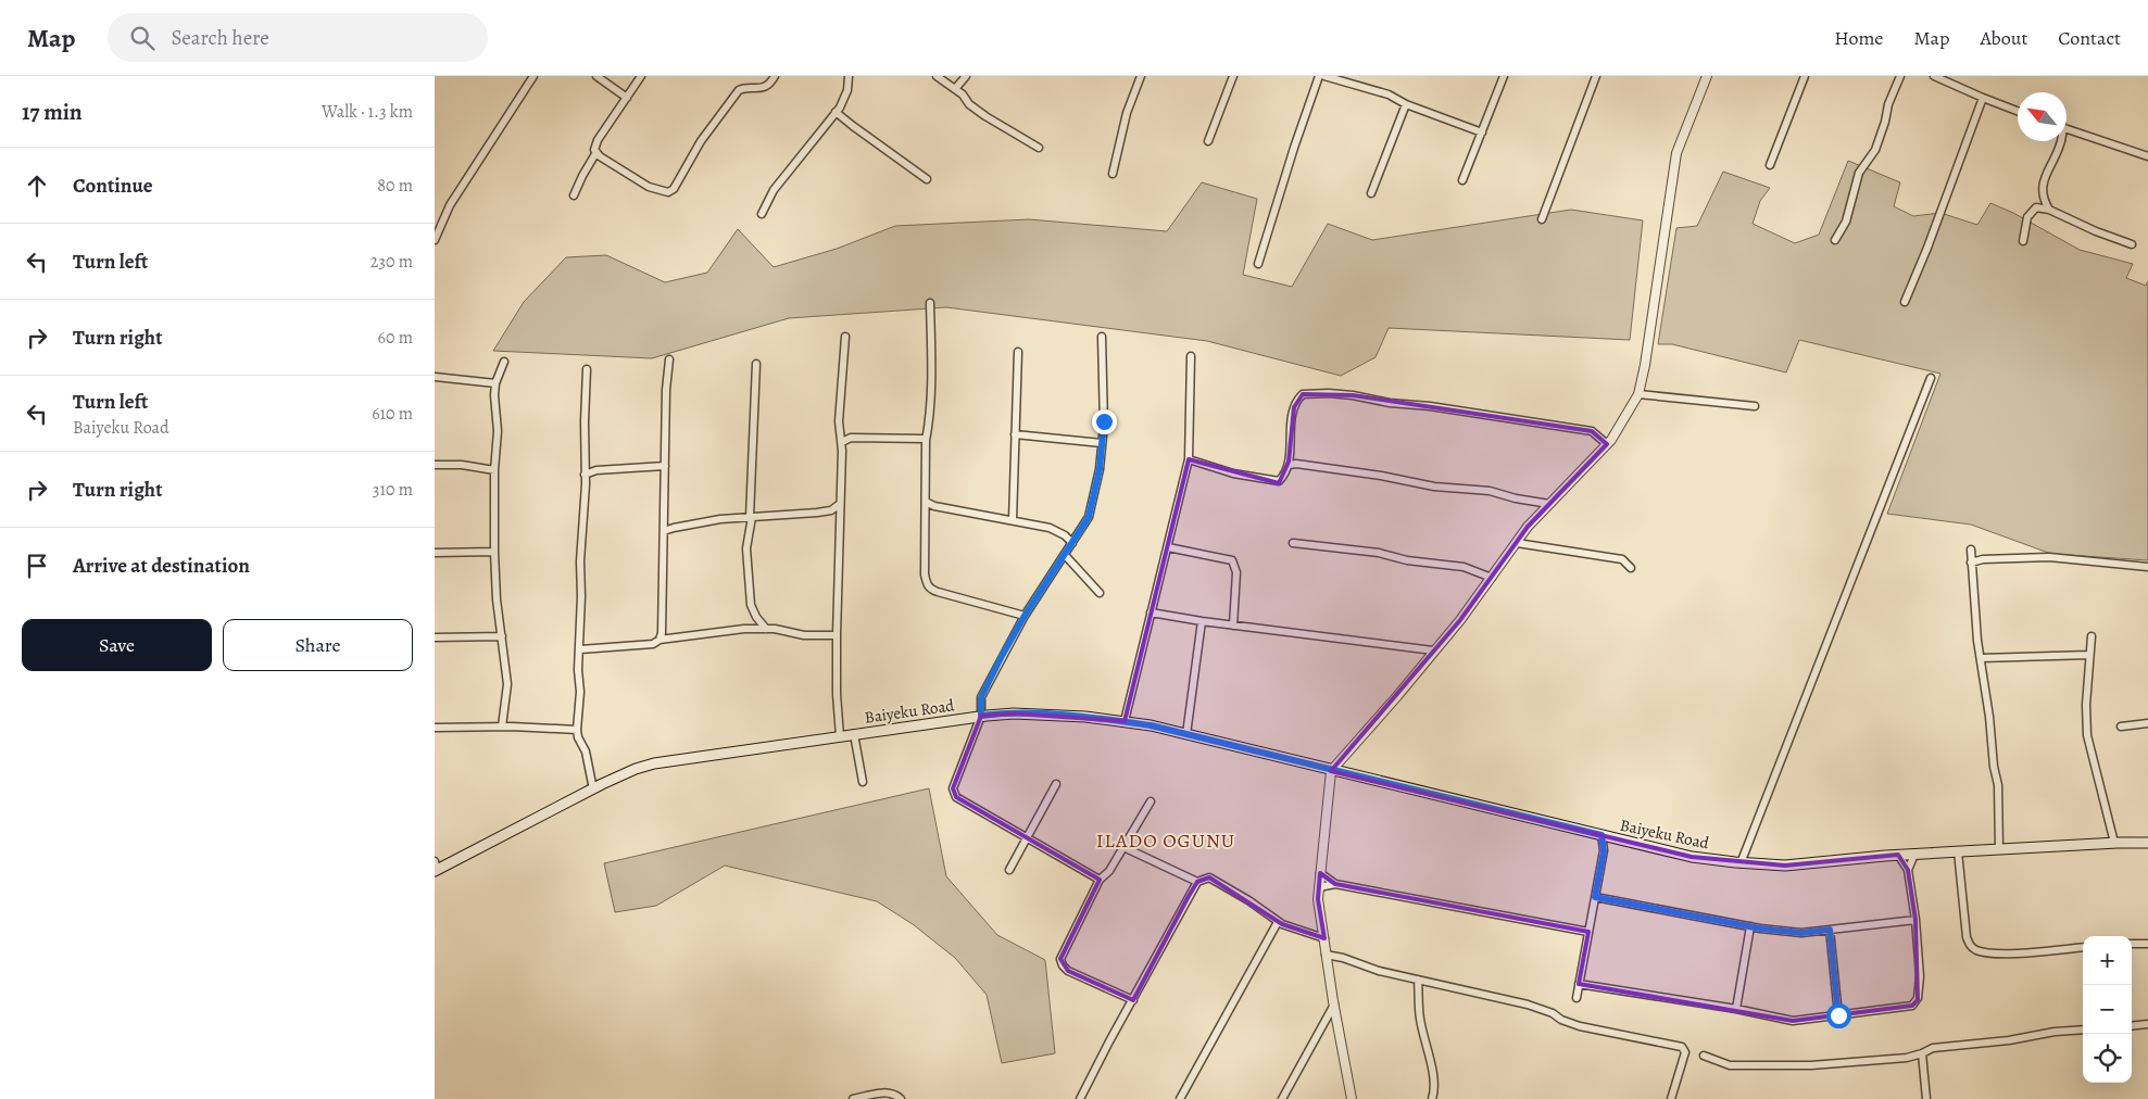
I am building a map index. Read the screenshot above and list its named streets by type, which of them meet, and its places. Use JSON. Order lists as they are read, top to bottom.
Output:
{
  "streets": {
    "main road": ["Baiyeku Road"]
  },
  "districts": ["ILADO OGUNU"],
  "north": "top left",
  "page": {
    "header": "Map",
    "search": "Search here",
    "nav": [
      "Home",
      "Map",
      "About",
      "Contact"
    ],
    "heading": ["17 min", "Walk · 1.3 km"],
    "list": [
      ["Continue", "80 m"],
      ["Turn left", "230 m"],
      ["Turn right", "60 m"],
      ["Turn left", "Baiyeku Road", "610 m"],
      ["Turn right", "310 m"],
      "Arrive at destination"
    ],
    "buttons": ["Save", "Share"],
    "map_buttons": ["+", "−"]
  }
}
